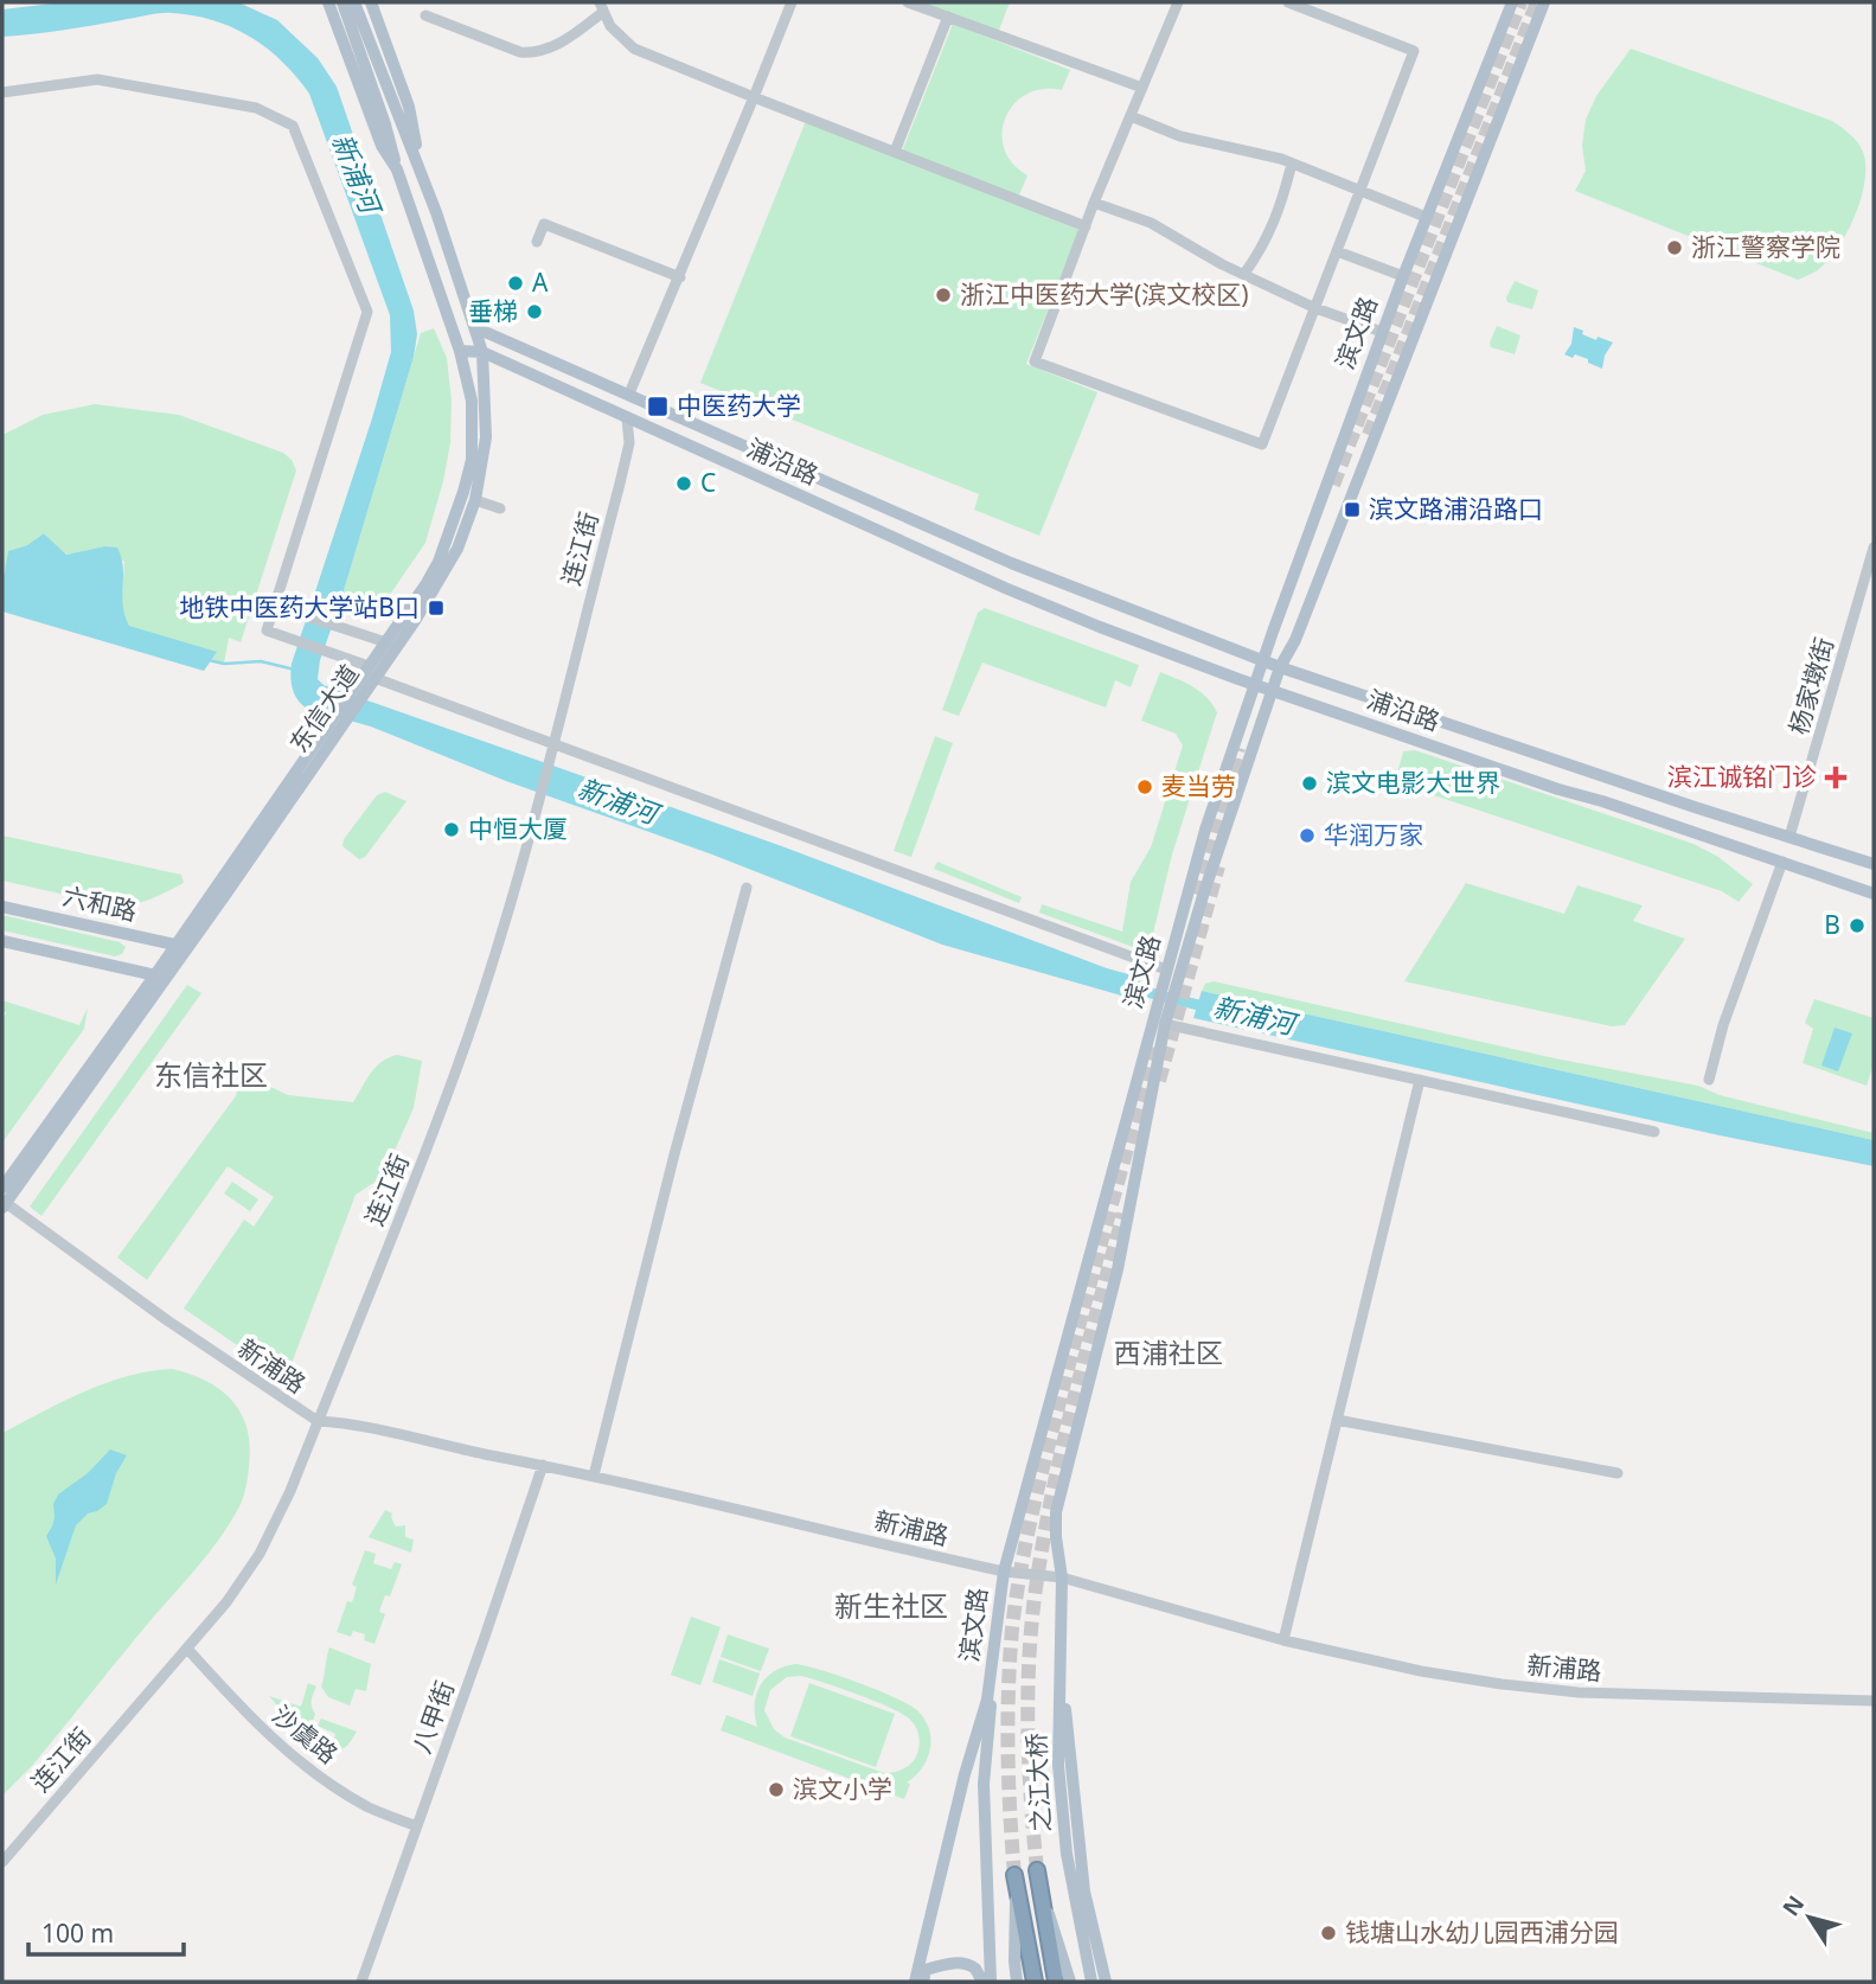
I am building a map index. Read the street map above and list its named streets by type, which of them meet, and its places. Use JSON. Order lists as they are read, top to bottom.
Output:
{
  "streets": {
    "main road": [
      "滨文路",
      "浦沿路",
      "东信大道",
      "六和路",
      "之江大桥"
    ],
    "street": [
      "连江街",
      "杨家墩街",
      "新浦路",
      "八甲街",
      "沙虞路"
    ]
  },
  "crossings": [
    ["滨文路", "浦沿路"],
    ["滨文路", "新浦路"],
    ["滨文路", "之江大桥"],
    ["浦沿路", "连江街"],
    ["浦沿路", "杨家墩街"],
    ["浦沿路", "东信大道"],
    ["连江街", "新浦路"],
    ["连江街", "沙虞路"],
    ["东信大道", "六和路"],
    ["东信大道", "新浦路"],
    ["新浦路", "八甲街"],
    ["新浦路", "之江大桥"],
    ["八甲街", "沙虞路"]
  ],
  "districts": ["东信社区", "西浦社区", "新生社区"],
  "water": ["新浦河"],
  "places": {
    "other": [
      "浙江警察学院",
      "A",
      "浙江中医药大学(滨文校区)",
      "垂梯",
      "C",
      "滨文电影大世界",
      "麦当劳",
      "中恒大厦",
      "华润万家",
      "B",
      "滨文小学",
      "钱塘山水幼儿园西浦分园"
    ],
    "transit": ["中医药大学", "滨文路浦沿路口", "地铁中医药大学站B口"],
    "health": ["滨江诚铭门诊"]
  },
  "scale_bar": "100 m",
  "north": "top left"
}
